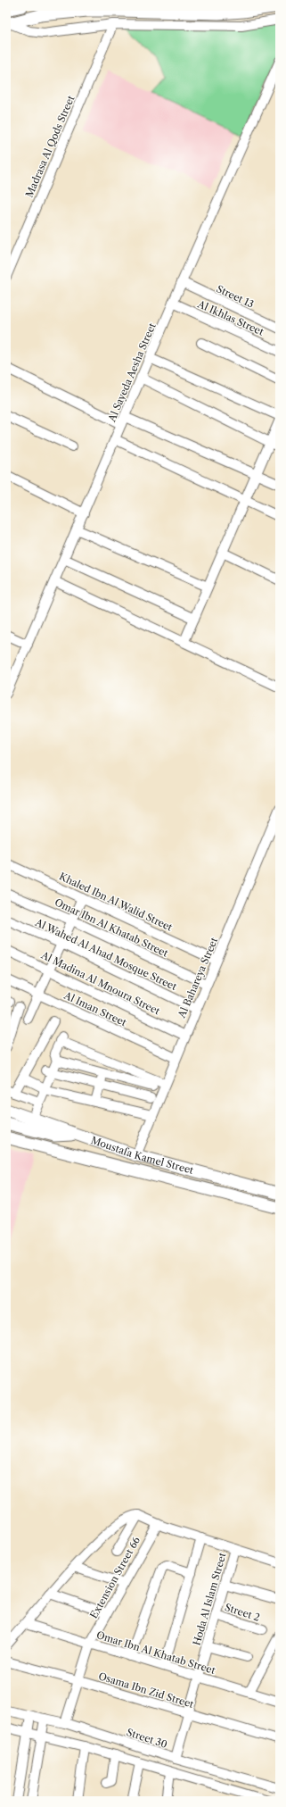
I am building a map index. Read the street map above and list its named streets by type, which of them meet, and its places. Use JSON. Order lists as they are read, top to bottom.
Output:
{
  "streets": {
    "main road": ["Moustafa Kamel Street"],
    "street": [
      "Madrasa Al Qods Street",
      "Street 13",
      "Al Ikhlas Street",
      "Al Sayeda Aesha Street",
      "Khaled Ibn Al Walid Street",
      "Omar Ibn Al Khatab Street",
      "Al Wahed Al Ahad Mosque Street",
      "Al Bahareya Street",
      "Al Madina Al Mnoura Street",
      "Al Iman Street",
      "Extension Street 66",
      "Hoda Al Islam Street",
      "Street 2",
      "Osama Ibn Zid Street",
      "Street 30"
    ]
  },
  "crossings": [
    ["Street 13", "Al Sayeda Aesha Street"],
    ["Al Ikhlas Street", "Al Sayeda Aesha Street"],
    ["Khaled Ibn Al Walid Street", "Al Bahareya Street"],
    ["Omar Ibn Al Khatab Street", "Al Bahareya Street"],
    ["Omar Ibn Al Khatab Street", "Extension Street 66"],
    ["Omar Ibn Al Khatab Street", "Hoda Al Islam Street"],
    ["Al Wahed Al Ahad Mosque Street", "Al Bahareya Street"],
    ["Al Bahareya Street", "Al Madina Al Mnoura Street"],
    ["Al Bahareya Street", "Al Iman Street"],
    ["Al Bahareya Street", "Moustafa Kamel Street"],
    ["Extension Street 66", "Osama Ibn Zid Street"],
    ["Extension Street 66", "Street 30"],
    ["Hoda Al Islam Street", "Street 2"],
    ["Hoda Al Islam Street", "Osama Ibn Zid Street"],
    ["Hoda Al Islam Street", "Street 30"]
  ]
}
